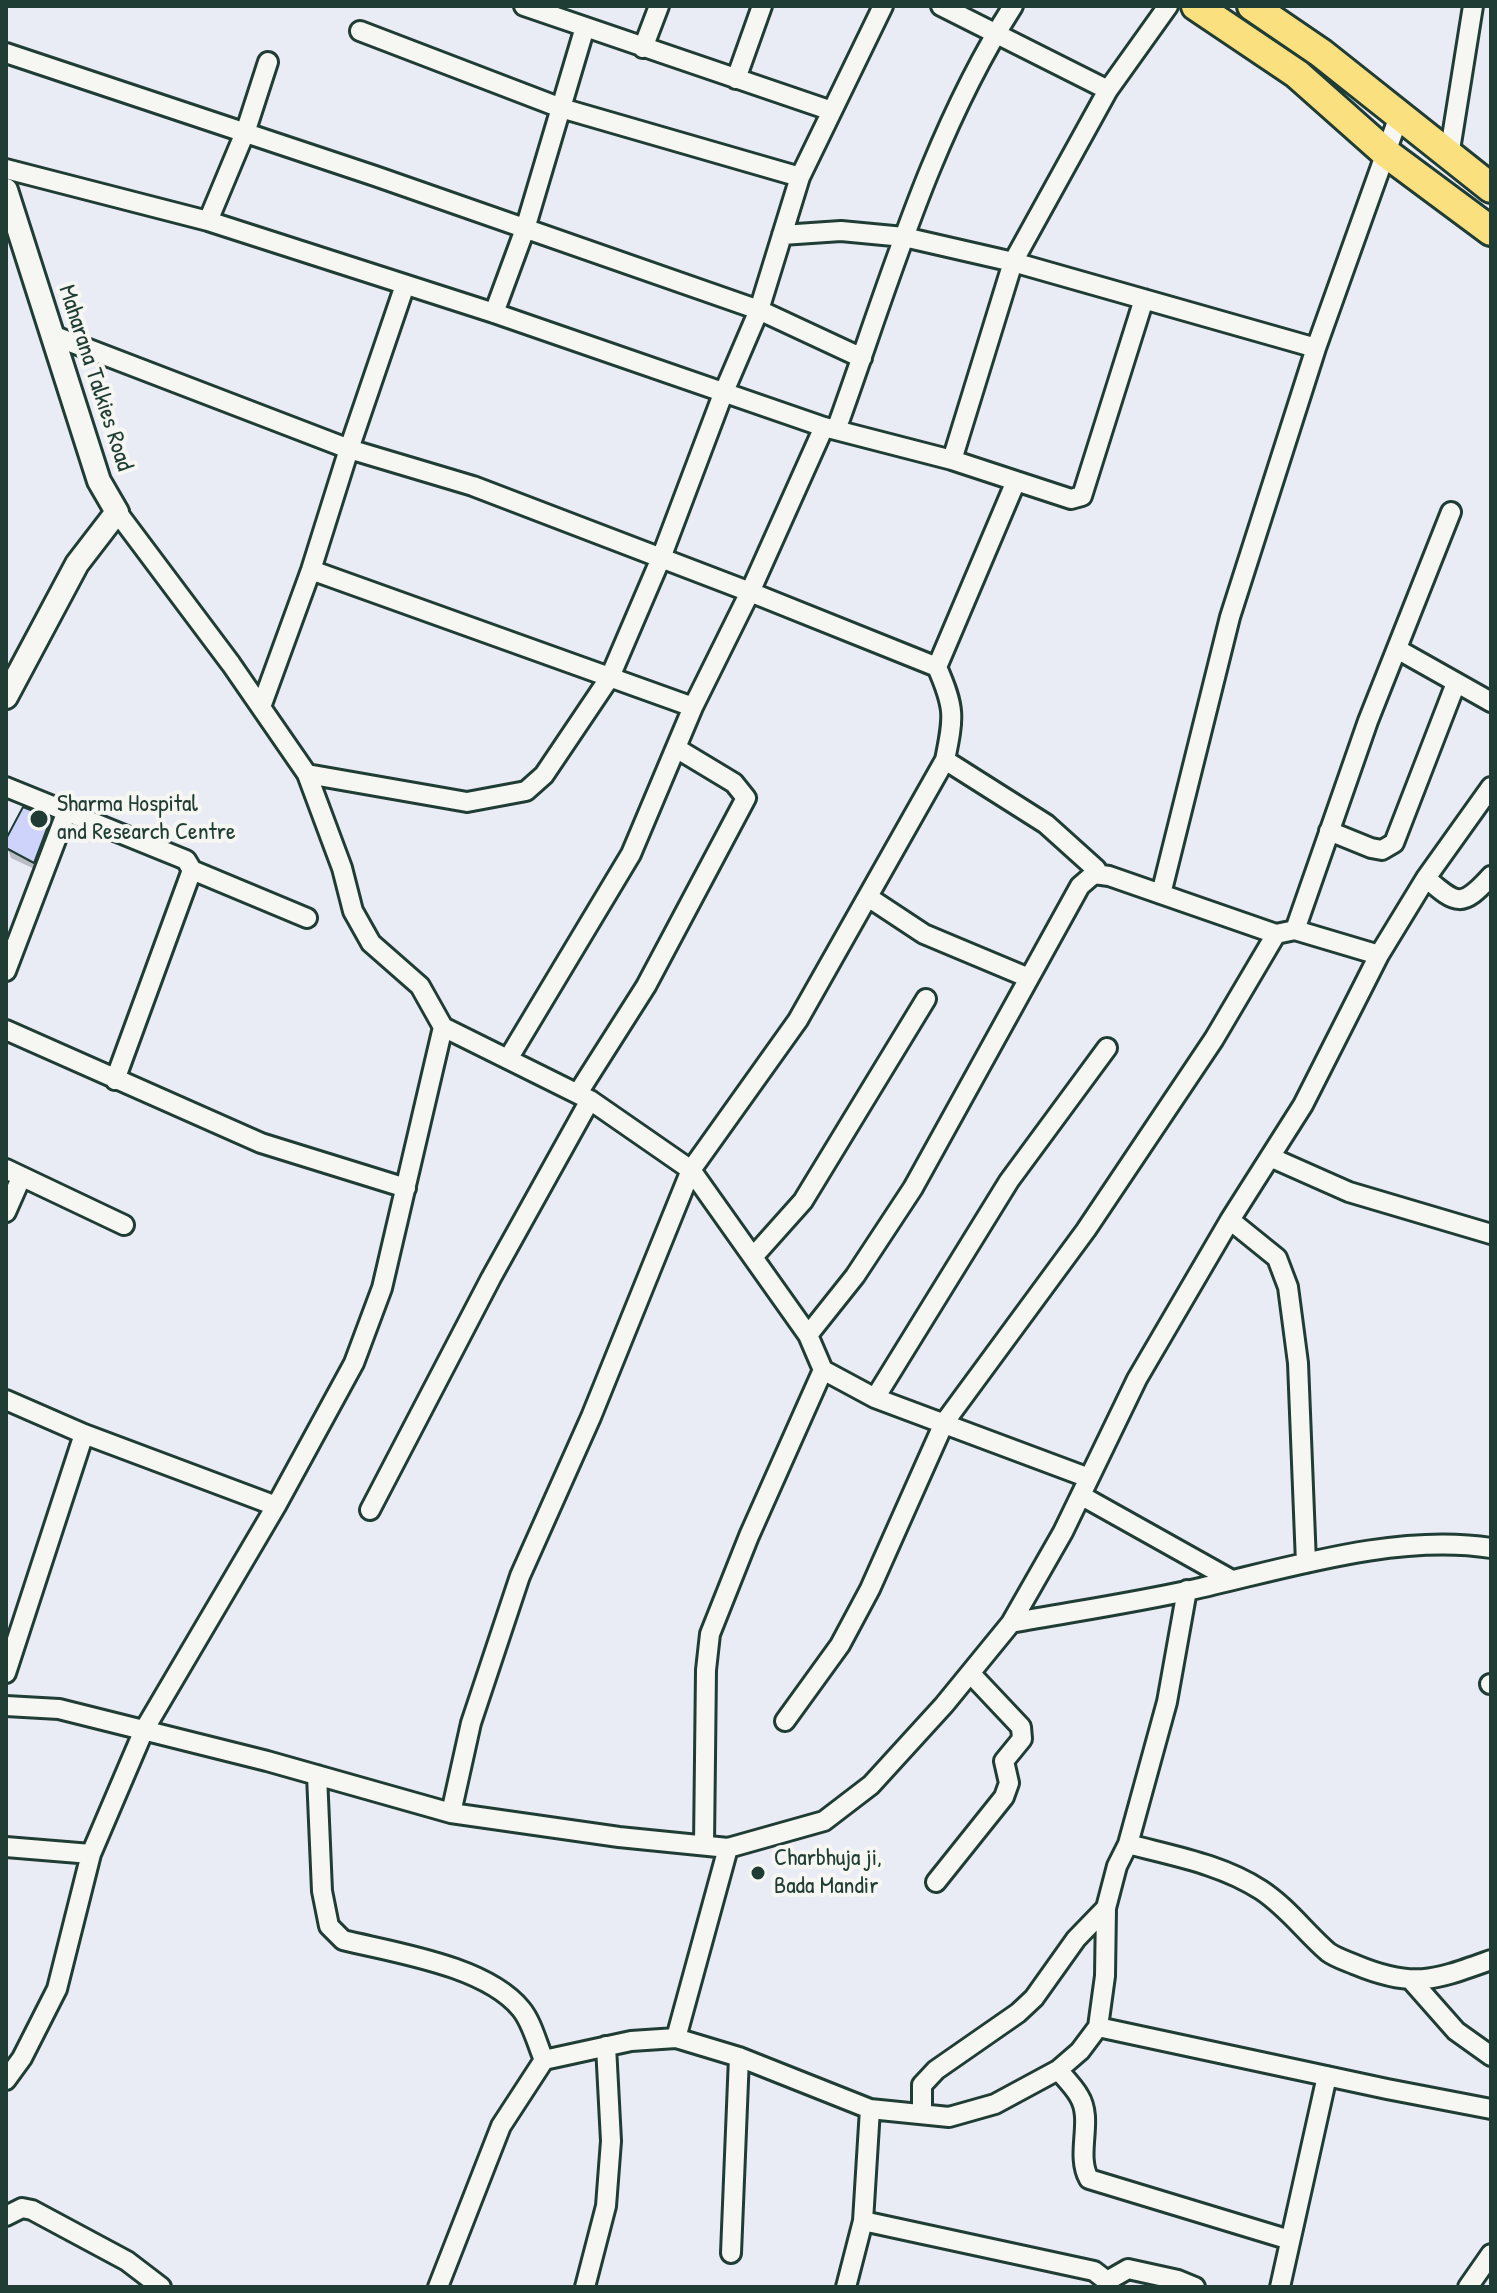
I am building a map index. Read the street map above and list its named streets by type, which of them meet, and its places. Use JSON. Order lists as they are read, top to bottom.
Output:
{
  "streets": {
    "street": ["Maharana Talkies Road"]
  },
  "places": ["Sharma Hospital and Research Centre", "Charbhuja ji, Bada Mandir"]
}
